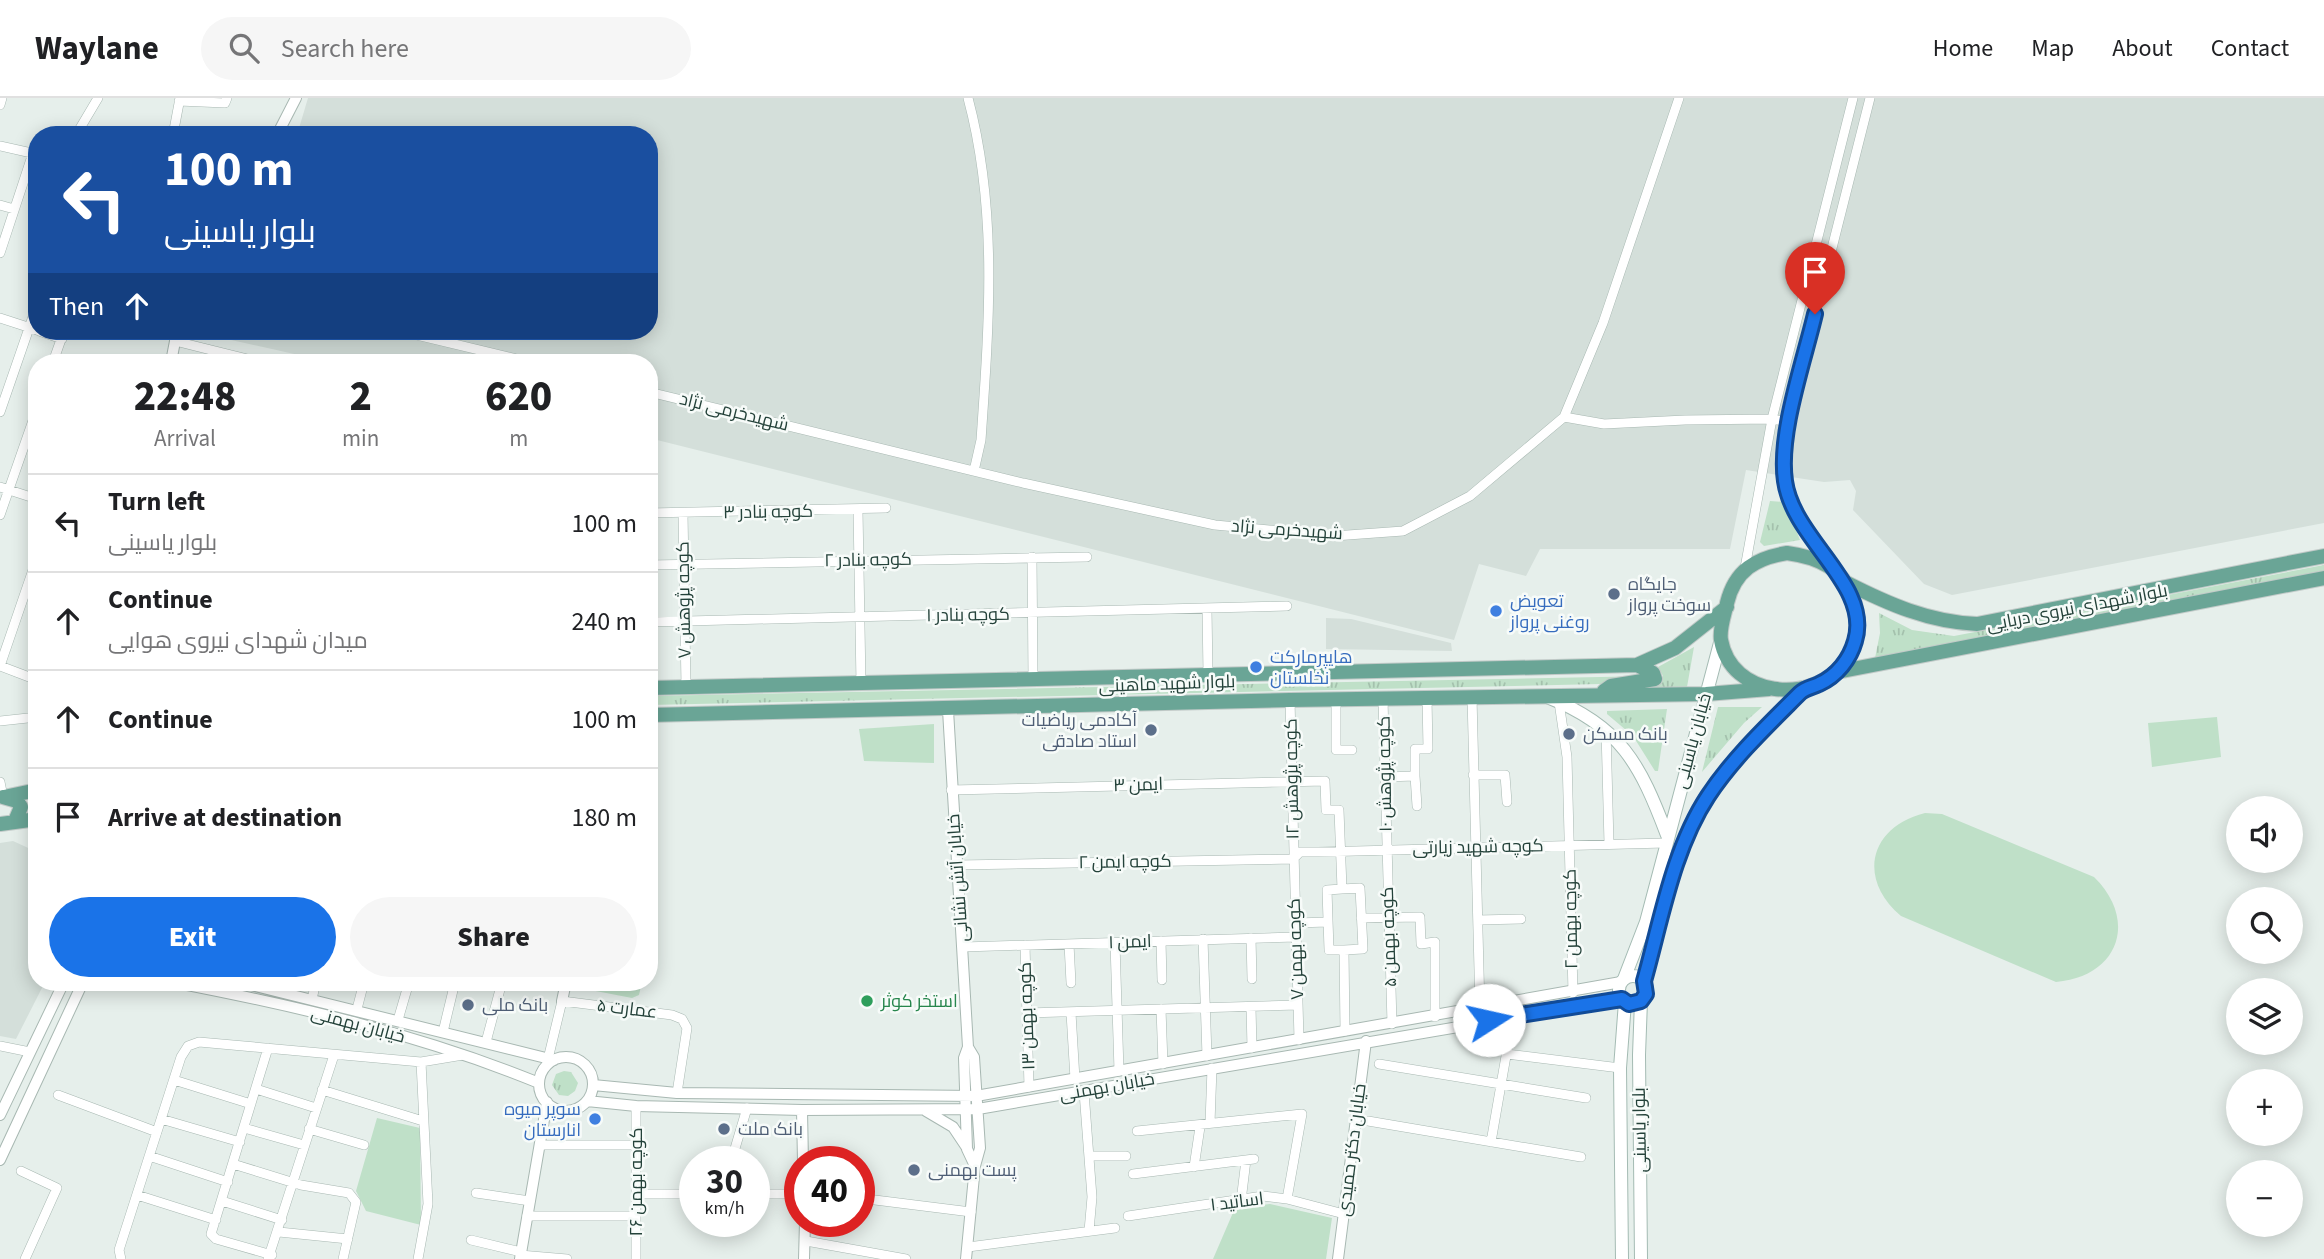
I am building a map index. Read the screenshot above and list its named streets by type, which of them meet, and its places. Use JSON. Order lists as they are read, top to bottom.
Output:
{
  "streets": {
    "main road": [
      "بلوار شهدای نیروی دریایی",
      "بلوار شهید ماهینی",
      "خیابان یاسینی",
      "بلوار یاسینی"
    ],
    "street": [
      "شهیدخرمی نژاد",
      "کوچه بنادر ۳",
      "کوچه بنادر ۲",
      "کوچه پژوهش ۷",
      "کوچه بنادر ۱",
      "کوچه پژوهش ۱۰",
      "کوچه پژوهش ۱۲",
      "ایمن ۳",
      "کوچه شهید زیارتی",
      "کوچه ایمن ۲",
      "خیابان آتش نشانی",
      "کوچه بهمن ۲",
      "کوچه بهمن ۵",
      "ایمن ۱",
      "کوچه بهمن ۷",
      "عمارت ۵",
      "کوچه بهمن ۱۳",
      "خیابان بهمنی",
      "خیابان دکتر حمیدی",
      "کوچه بهمن ۲۶",
      "اساتید ۱"
    ]
  },
  "crossings": [
    ["کوچه بنادر ۳", "کوچه پژوهش ۷"],
    ["کوچه بنادر ۲", "کوچه پژوهش ۷"],
    ["کوچه پژوهش ۷", "کوچه بنادر ۱"],
    ["کوچه پژوهش ۷", "بلوار شهید ماهینی"],
    ["بلوار شهدای نیروی دریایی", "بلوار شهید ماهینی"],
    ["بلوار شهدای نیروی دریایی", "خیابان یاسینی"],
    ["بلوار شهید ماهینی", "خیابان یاسینی"],
    ["بلوار شهید ماهینی", "کوچه پژوهش ۱۰"],
    ["بلوار شهید ماهینی", "کوچه پژوهش ۱۲"],
    ["بلوار شهید ماهینی", "خیابان آتش نشانی"],
    ["بلوار شهید ماهینی", "کوچه بهمن ۲"],
    ["خیابان یاسینی", "کوچه شهید زیارتی"],
    ["کوچه پژوهش ۱۰", "کوچه شهید زیارتی"],
    ["کوچه پژوهش ۱۰", "کوچه بهمن ۵"],
    ["کوچه پژوهش ۱۲", "ایمن ۳"],
    ["کوچه پژوهش ۱۲", "کوچه شهید زیارتی"],
    ["کوچه پژوهش ۱۲", "کوچه ایمن ۲"],
    ["کوچه پژوهش ۱۲", "کوچه بهمن ۷"],
    ["ایمن ۳", "کوچه شهید زیارتی"],
    ["ایمن ۳", "خیابان آتش نشانی"],
    ["کوچه شهید زیارتی", "کوچه ایمن ۲"],
    ["کوچه شهید زیارتی", "کوچه بهمن ۲"],
    ["کوچه شهید زیارتی", "کوچه بهمن ۵"],
    ["کوچه شهید زیارتی", "کوچه بهمن ۷"],
    ["کوچه ایمن ۲", "خیابان آتش نشانی"],
    ["کوچه ایمن ۲", "کوچه بهمن ۷"],
    ["خیابان آتش نشانی", "ایمن ۱"],
    ["خیابان آتش نشانی", "خیابان بهمنی"],
    ["کوچه بهمن ۲", "خیابان بهمنی"],
    ["کوچه بهمن ۵", "خیابان بهمنی"],
    ["ایمن ۱", "کوچه بهمن ۷"],
    ["ایمن ۱", "کوچه بهمن ۱۳"],
    ["کوچه بهمن ۷", "خیابان بهمنی"],
    ["عمارت ۵", "خیابان بهمنی"],
    ["کوچه بهمن ۱۳", "خیابان بهمنی"],
    ["خیابان بهمنی", "بلوار یاسینی"],
    ["خیابان بهمنی", "خیابان دکتر حمیدی"],
    ["خیابان بهمنی", "کوچه بهمن ۲۶"],
    ["خیابان دکتر حمیدی", "اساتید ۱"]
  ],
  "places": [
    "جایگاه سوخت پرواز",
    "تعویض روغنی پرواز",
    "هایپرمارکت نخلستان",
    "آکادمی ریاضیات استاد صادقی",
    "بانک مسکن",
    "استخر کوثر",
    "بانک ملی",
    "سوپر میوه انارستان",
    "بانک ملت",
    "پست بهمنی"
  ],
  "page": {
    "header": "Waylane",
    "search": "Search here",
    "nav": [
      "Home",
      "Map",
      "About",
      "Contact"
    ],
    "turn": ["100 m", "بلوار یاسینی"],
    "then": "Then",
    "eta": [
      "22:48",
      "Arrival",
      "2",
      "min",
      "620",
      "m"
    ],
    "list": [
      {
        "name": "Turn left",
        "note": "بلوار یاسینی",
        "value": "100 m"
      },
      {
        "name": "Continue",
        "note": "میدان شهدای نیروی هوایی",
        "value": "240 m"
      },
      {
        "name": "Continue",
        "value": "100 m"
      },
      {
        "name": "Arrive at destination",
        "value": "180 m"
      }
    ],
    "map_buttons": ["+", "−"],
    "buttons": ["Exit", "Share"],
    "speed": "30 km/h",
    "limit": "40"
  }
}
